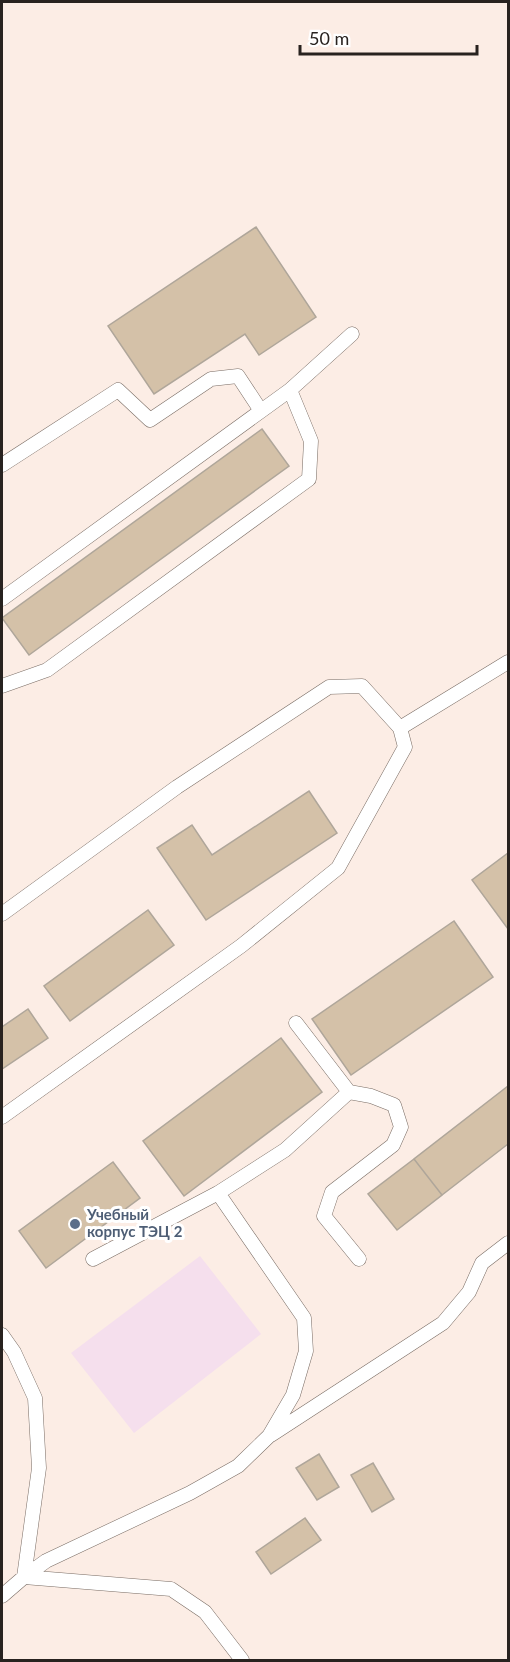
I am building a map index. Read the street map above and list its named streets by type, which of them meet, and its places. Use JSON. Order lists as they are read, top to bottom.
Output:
{
  "places": ["Учебный корпус ТЭЦ 2"],
  "scale_bar": "50 m"
}
